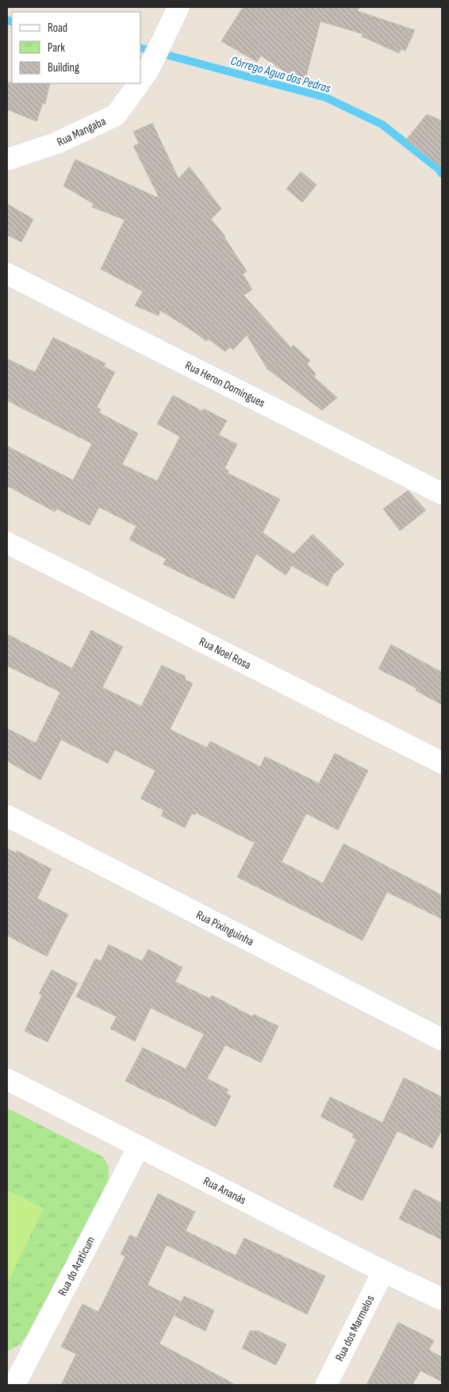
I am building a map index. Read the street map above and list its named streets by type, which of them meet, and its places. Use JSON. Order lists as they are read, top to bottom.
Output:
{
  "streets": {
    "street": [
      "Rua Mangaba",
      "Rua Heron Domingues",
      "Rua Noel Rosa",
      "Rua Pixinguinha",
      "Rua Ananás",
      "Rua do Araticum",
      "Rua dos Marmelos"
    ]
  },
  "crossings": [
    ["Rua Ananás", "Rua do Araticum"],
    ["Rua Ananás", "Rua dos Marmelos"]
  ],
  "water": ["Córrego Água das Pedras"],
  "legend": ["Road", "Park", "Building"]
}
